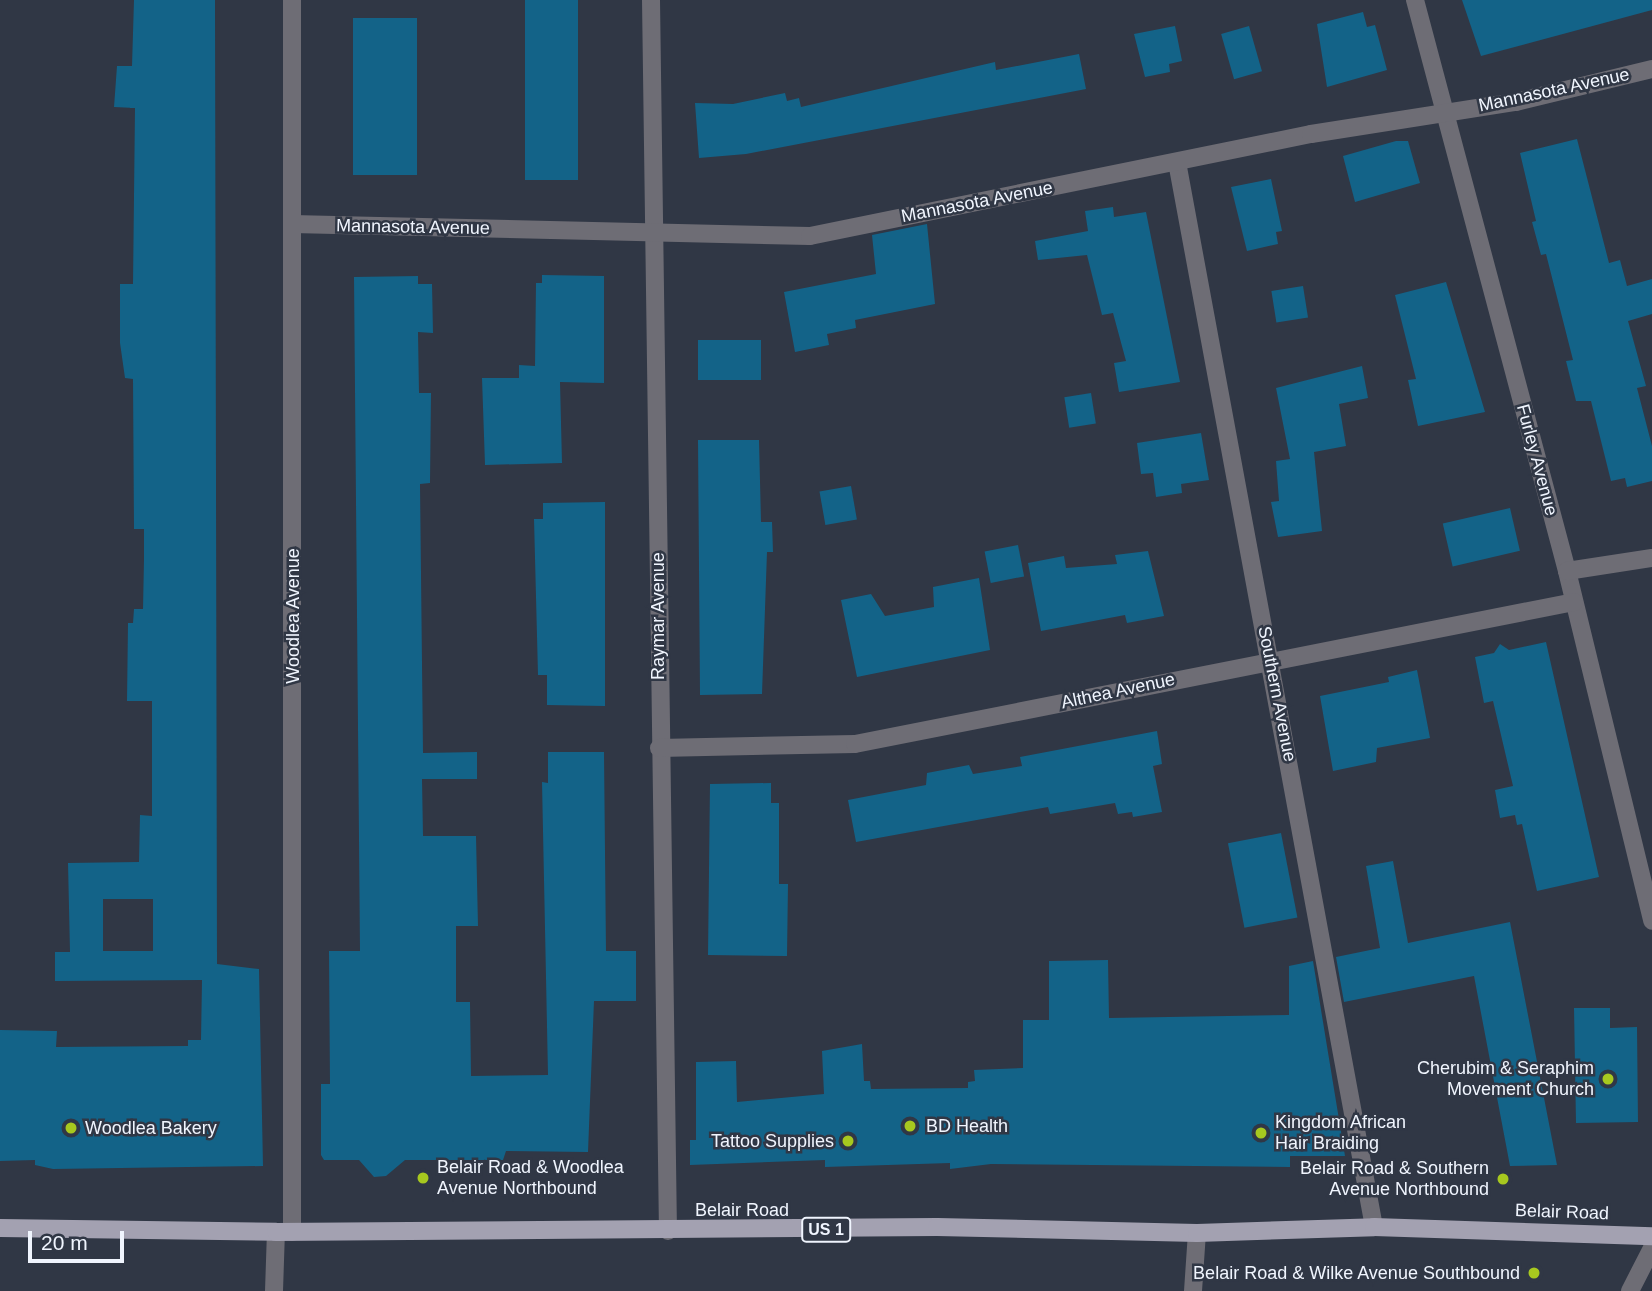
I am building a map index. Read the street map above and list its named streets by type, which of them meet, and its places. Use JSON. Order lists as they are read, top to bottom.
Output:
{
  "streets": {
    "main road": ["Belair Road", "US 1"],
    "street": [
      "Mannasota Avenue",
      "Furley Avenue",
      "Woodlea Avenue",
      "Raymar Avenue",
      "Althea Avenue",
      "Southern Avenue"
    ]
  },
  "crossings": [
    ["Mannasota Avenue", "Furley Avenue"],
    ["Mannasota Avenue", "Woodlea Avenue"],
    ["Mannasota Avenue", "Raymar Avenue"],
    ["Mannasota Avenue", "Southern Avenue"],
    ["Furley Avenue", "Althea Avenue"],
    ["Woodlea Avenue", "Belair Road"],
    ["Raymar Avenue", "Althea Avenue"],
    ["Raymar Avenue", "Belair Road"],
    ["Althea Avenue", "Southern Avenue"],
    ["Southern Avenue", "Belair Road"]
  ],
  "places": [
    "Cherubim & Seraphim Movement Church",
    "BD Health",
    "Woodlea Bakery",
    "Kingdom African Hair Braiding",
    "Tattoo Supplies",
    "Belair Road & Woodlea Avenue Northbound",
    "Belair Road & Southern Avenue Northbound",
    "Belair Road & Wilke Avenue Southbound"
  ],
  "scale_bar": "20 m"
}
